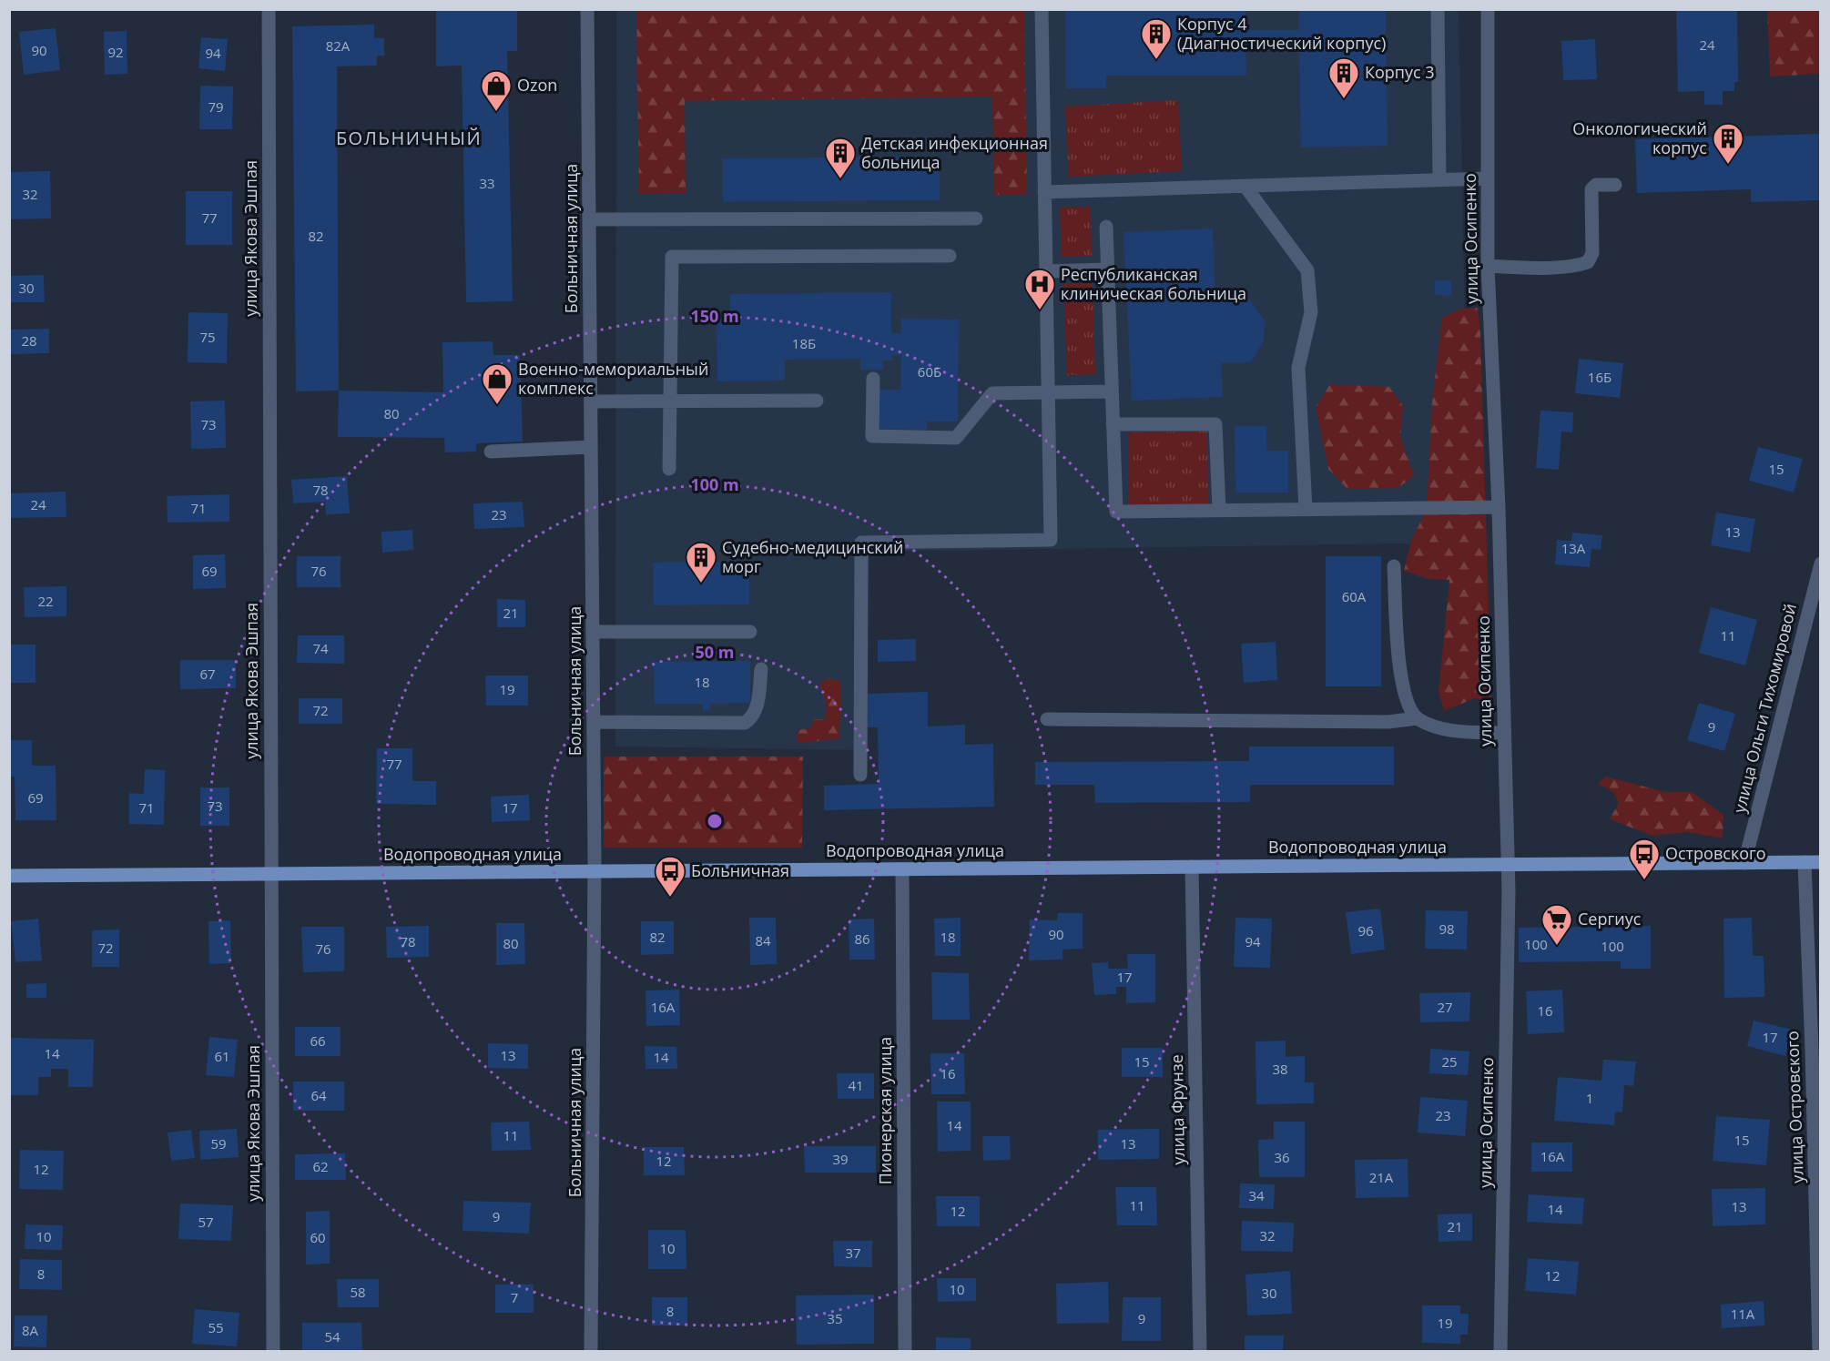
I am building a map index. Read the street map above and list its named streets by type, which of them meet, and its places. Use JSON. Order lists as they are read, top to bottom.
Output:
{
  "streets": {
    "main road": ["Водопроводная улица"],
    "street": [
      "улица Якова Эшпая",
      "Больничная улица",
      "улица Осипенко",
      "улица Ольги Тихомировой",
      "улица Островского",
      "улица Фрунзе",
      "Пионерская улица"
    ]
  },
  "crossings": [
    ["улица Якова Эшпая", "Водопроводная улица"],
    ["Больничная улица", "Водопроводная улица"],
    ["улица Осипенко", "Водопроводная улица"],
    ["улица Ольги Тихомировой", "Водопроводная улица"],
    ["Водопроводная улица", "улица Островского"],
    ["Водопроводная улица", "улица Фрунзе"],
    ["Водопроводная улица", "Пионерская улица"]
  ],
  "districts": ["БОЛЬНИЧНЫЙ"],
  "places": {
    "building": [
      "Корпус 4 (Диагностический корпус)",
      "Корпус 3",
      "Онкологический корпус",
      "Детская инфекционная больница",
      "Судебно-медицинский морг"
    ],
    "shop": ["Ozon", "Военно-мемориальный комплекс"],
    "hospital": ["Республиканская клиническая больница"],
    "bus stop": ["Островского", "Больничная"],
    "supermarket": ["Сергиус"]
  },
  "house_numbers": [
    "24",
    "82А",
    "90",
    "92",
    "94",
    "79",
    "33",
    "32",
    "77",
    "82",
    "30",
    "75",
    "28",
    "18Б",
    "60Б",
    "16Б",
    "80",
    "73",
    "15",
    "78",
    "24",
    "71",
    "23",
    "13",
    "13А",
    "69",
    "76",
    "60А",
    "22",
    "21",
    "11",
    "74",
    "67",
    "18",
    "19",
    "72",
    "9",
    "77",
    "69",
    "73",
    "71",
    "17",
    "98",
    "96",
    "90",
    "82",
    "18",
    "86",
    "84",
    "78",
    "94",
    "80",
    "100",
    "100",
    "72",
    "76",
    "17",
    "16А",
    "27",
    "16",
    "17",
    "66",
    "14",
    "13",
    "61",
    "14",
    "15",
    "25",
    "38",
    "16",
    "41",
    "64",
    "1",
    "23",
    "14",
    "11",
    "15",
    "59",
    "13",
    "16А",
    "36",
    "39",
    "12",
    "62",
    "12",
    "21А",
    "34",
    "11",
    "13",
    "14",
    "12",
    "9",
    "57",
    "21",
    "32",
    "10",
    "60",
    "10",
    "37",
    "8",
    "12",
    "10",
    "58",
    "30",
    "7",
    "8",
    "11А",
    "35",
    "9",
    "19",
    "55",
    "8А",
    "54"
  ],
  "rings": ["150 m", "100 m", "50 m"]
}
